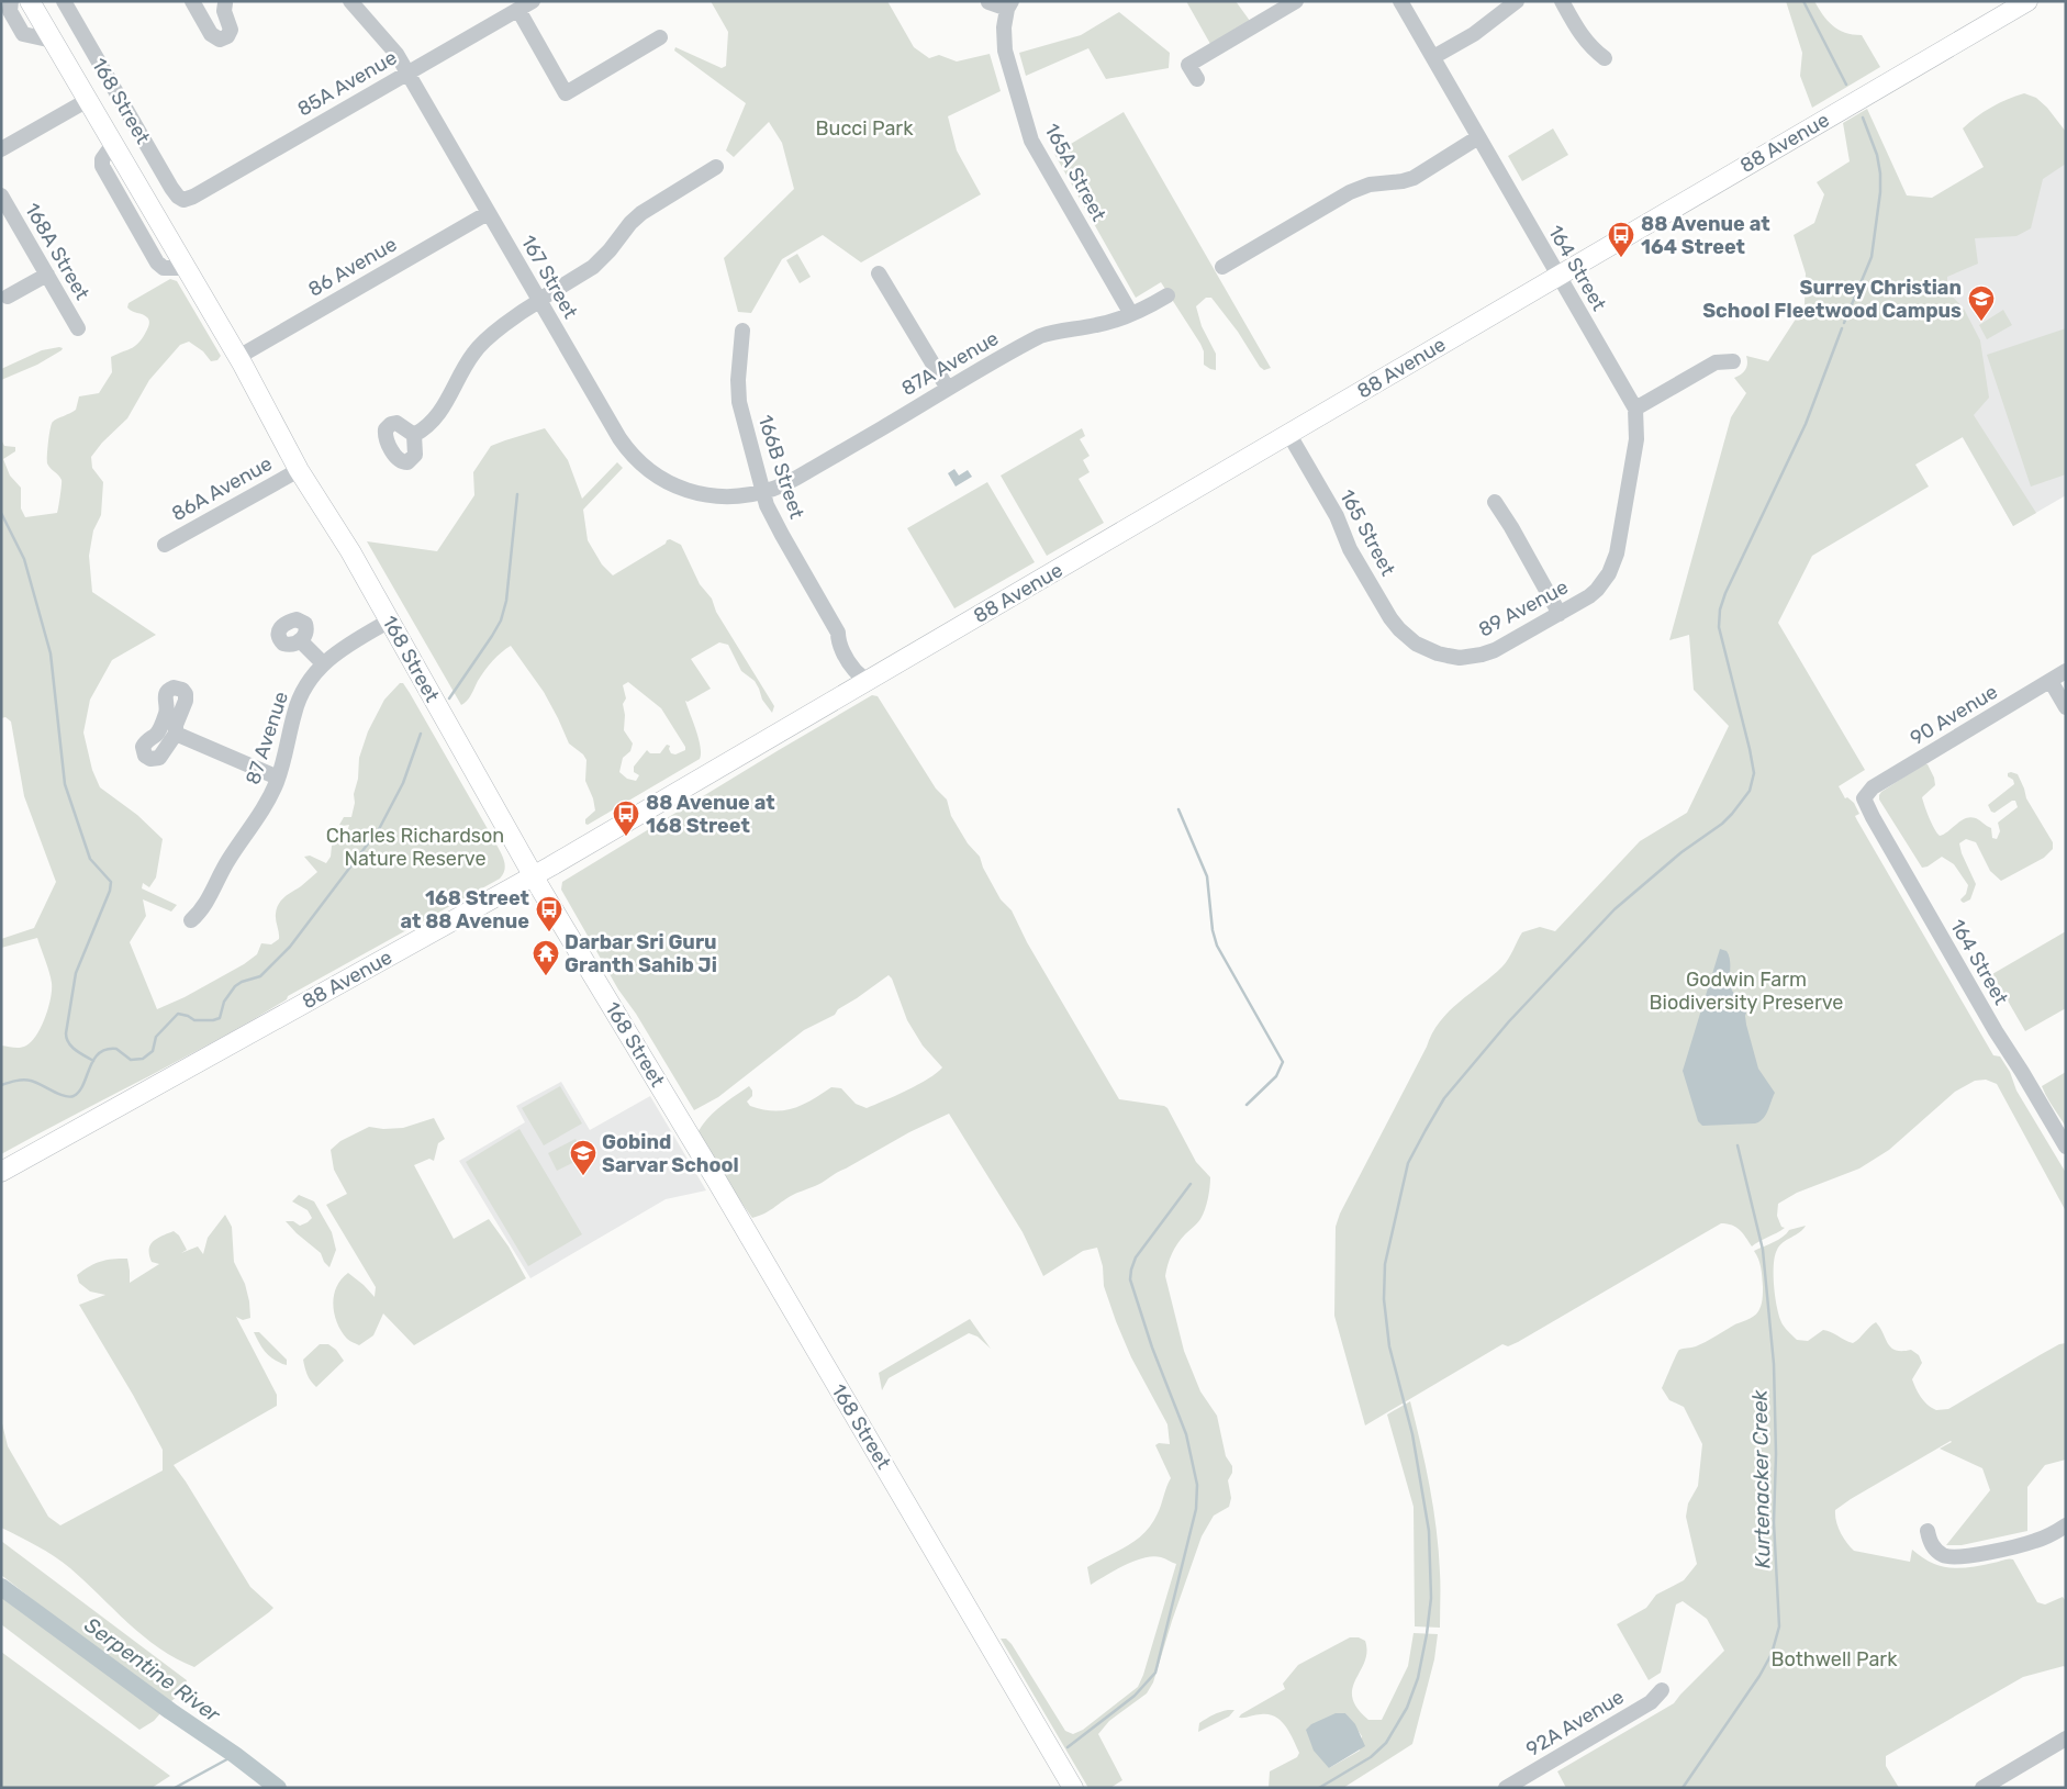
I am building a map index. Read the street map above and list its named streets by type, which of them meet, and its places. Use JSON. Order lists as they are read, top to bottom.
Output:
{
  "streets": {
    "main road": ["168 Street", "88 Avenue"],
    "street": [
      "85A Avenue",
      "165A Street",
      "168A Street",
      "86 Avenue",
      "164 Street",
      "167 Street",
      "87A Avenue",
      "166B Street",
      "86A Avenue",
      "165 Street",
      "89 Avenue",
      "90 Avenue",
      "87 Avenue",
      "92A Avenue"
    ]
  },
  "crossings": [
    ["85A Avenue", "168 Street"],
    ["85A Avenue", "167 Street"],
    ["168 Street", "88 Avenue"],
    ["168 Street", "86 Avenue"],
    ["168 Street", "86A Avenue"],
    ["168 Street", "87 Avenue"],
    ["88 Avenue", "164 Street"],
    ["88 Avenue", "166B Street"],
    ["88 Avenue", "165 Street"],
    ["165A Street", "87A Avenue"],
    ["86 Avenue", "167 Street"],
    ["164 Street", "89 Avenue"],
    ["164 Street", "90 Avenue"],
    ["167 Street", "87A Avenue"],
    ["167 Street", "166B Street"],
    ["87A Avenue", "166B Street"],
    ["165 Street", "89 Avenue"]
  ],
  "water": ["Kurtenacker Creek", "Serpentine River"],
  "parks": [
    "Bucci Park",
    "Charles Richardson Nature Reserve",
    "Godwin Farm Biodiversity Preserve",
    "Bothwell Park"
  ],
  "places": {
    "bus stop": ["88 Avenue at 164 Street", "88 Avenue at 168 Street", "168 Street at 88 Avenue"],
    "school or university": ["Surrey Christian School Fleetwood Campus", "Gobind Sarvar School"],
    "temple": ["Darbar Sri Guru Granth Sahib Ji"]
  }
}
